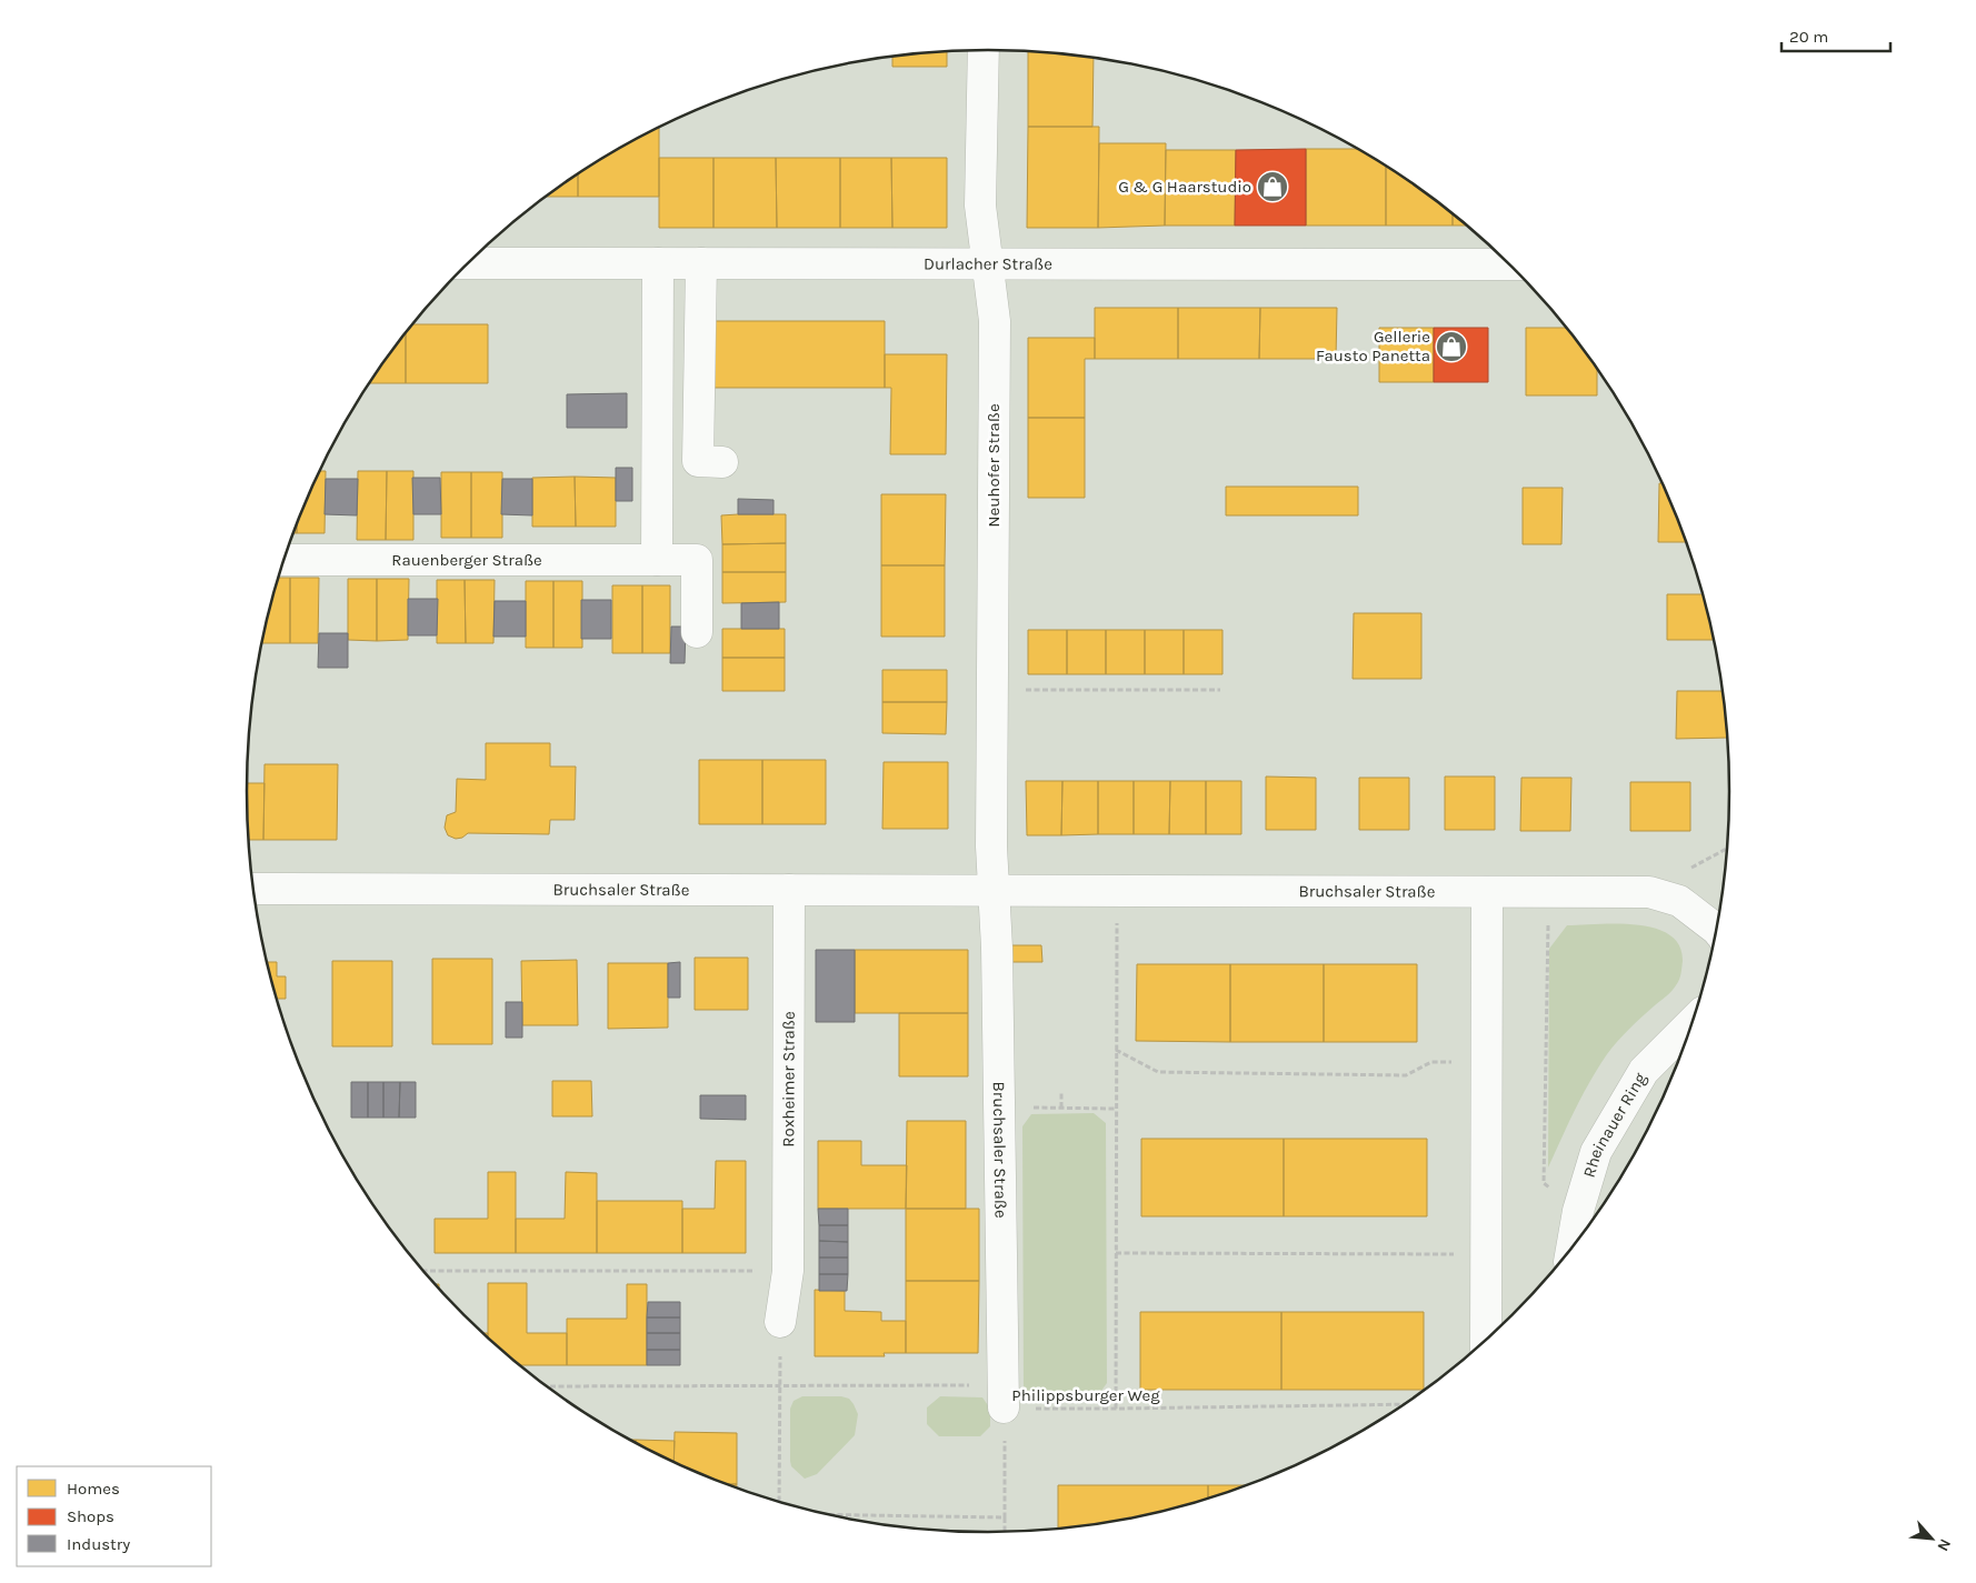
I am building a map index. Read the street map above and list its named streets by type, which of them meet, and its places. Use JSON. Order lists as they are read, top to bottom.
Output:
{
  "streets": {
    "street": [
      "Durlacher Straße",
      "Neuhofer Straße",
      "Rauenberger Straße",
      "Bruchsaler Straße",
      "Roxheimer Straße",
      "Rheinauer Ring"
    ],
    "path": ["Philippsburger Weg"]
  },
  "crossings": [
    ["Durlacher Straße", "Neuhofer Straße"],
    ["Neuhofer Straße", "Bruchsaler Straße"],
    ["Bruchsaler Straße", "Roxheimer Straße"],
    ["Bruchsaler Straße", "Philippsburger Weg"]
  ],
  "places": {
    "shop": ["G & G Haarstudio", "Gellerie Fausto Panetta"]
  },
  "legend": ["Homes", "Shops", "Industry"],
  "scale_bar": "20 m",
  "north": "bottom right"
}
